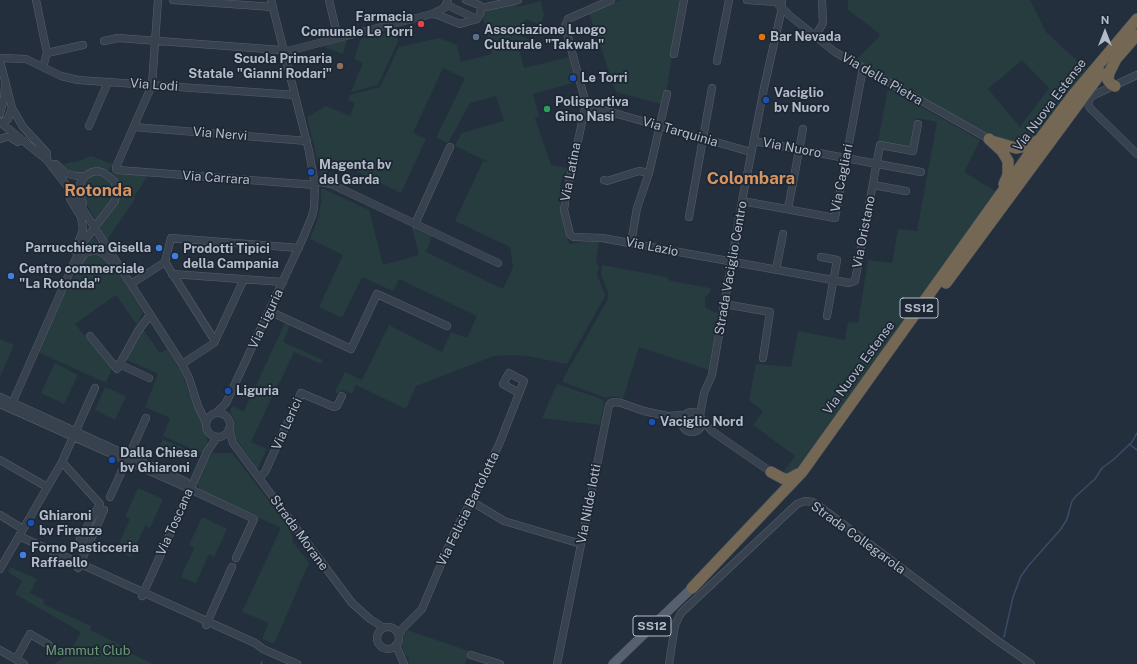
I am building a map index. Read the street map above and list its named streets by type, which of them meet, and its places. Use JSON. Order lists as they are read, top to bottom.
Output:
{
  "streets": {
    "highway": ["Via Nuova Estense", "SS12"],
    "street": [
      "Via della Pietra",
      "Via Lodi",
      "Via Tarquinia",
      "Via Nervi",
      "Via Nuoro",
      "Via Latina",
      "Via Carrara",
      "Via Cagliari",
      "Via Oristano",
      "Via Lazio",
      "Strada Vaciglio Centro",
      "Via Liguria",
      "Via Lerici",
      "Via Nilde Iotti",
      "Via Felicia Bartolotta",
      "Via Toscana",
      "Strada Morane",
      "Strada Collegarola"
    ]
  },
  "crossings": [
    ["Via della Pietra", "Via Cagliari"],
    ["Via della Pietra", "Strada Vaciglio Centro"],
    ["Via Lodi", "Via Liguria"],
    ["Via Tarquinia", "Via Latina"],
    ["Via Tarquinia", "Strada Vaciglio Centro"],
    ["Via Nervi", "Via Carrara"],
    ["Via Nervi", "Via Liguria"],
    ["Via Nuoro", "Via Cagliari"],
    ["Via Nuoro", "Via Oristano"],
    ["Via Nuoro", "Strada Vaciglio Centro"],
    ["Via Latina", "Via Lazio"],
    ["Via Carrara", "Via Liguria"],
    ["Via Cagliari", "Strada Vaciglio Centro"],
    ["Via Oristano", "Via Lazio"],
    ["Via Oristano", "Strada Vaciglio Centro"],
    ["Via Lazio", "Strada Vaciglio Centro"],
    ["Strada Vaciglio Centro", "Via Nilde Iotti"],
    ["Via Liguria", "Via Toscana"],
    ["Via Liguria", "Strada Morane"],
    ["Via Lerici", "Strada Morane"],
    ["Via Felicia Bartolotta", "Strada Morane"],
    ["Via Toscana", "Strada Morane"]
  ],
  "districts": ["Colombara", "Rotonda"],
  "parks": ["Mammut Club"],
  "places": [
    "Farmacia Comunale Le Torri",
    "Associazione Luogo Culturale \"Takwah\"",
    "Bar Nevada",
    "Scuola Primaria Statale \"Gianni Rodari\"",
    "Le Torri",
    "Vaciglio bv Nuoro",
    "Polisportiva Gino Nasi",
    "Magenta bv del Garda",
    "Parrucchiera Gisella",
    "Prodotti Tipici della Campania",
    "Centro commerciale \"La Rotonda\"",
    "Liguria",
    "Vaciglio Nord",
    "Dalla Chiesa bv Ghiaroni",
    "Ghiaroni bv Firenze",
    "Forno Pasticceria Raffaello"
  ],
  "north": "top"
}
